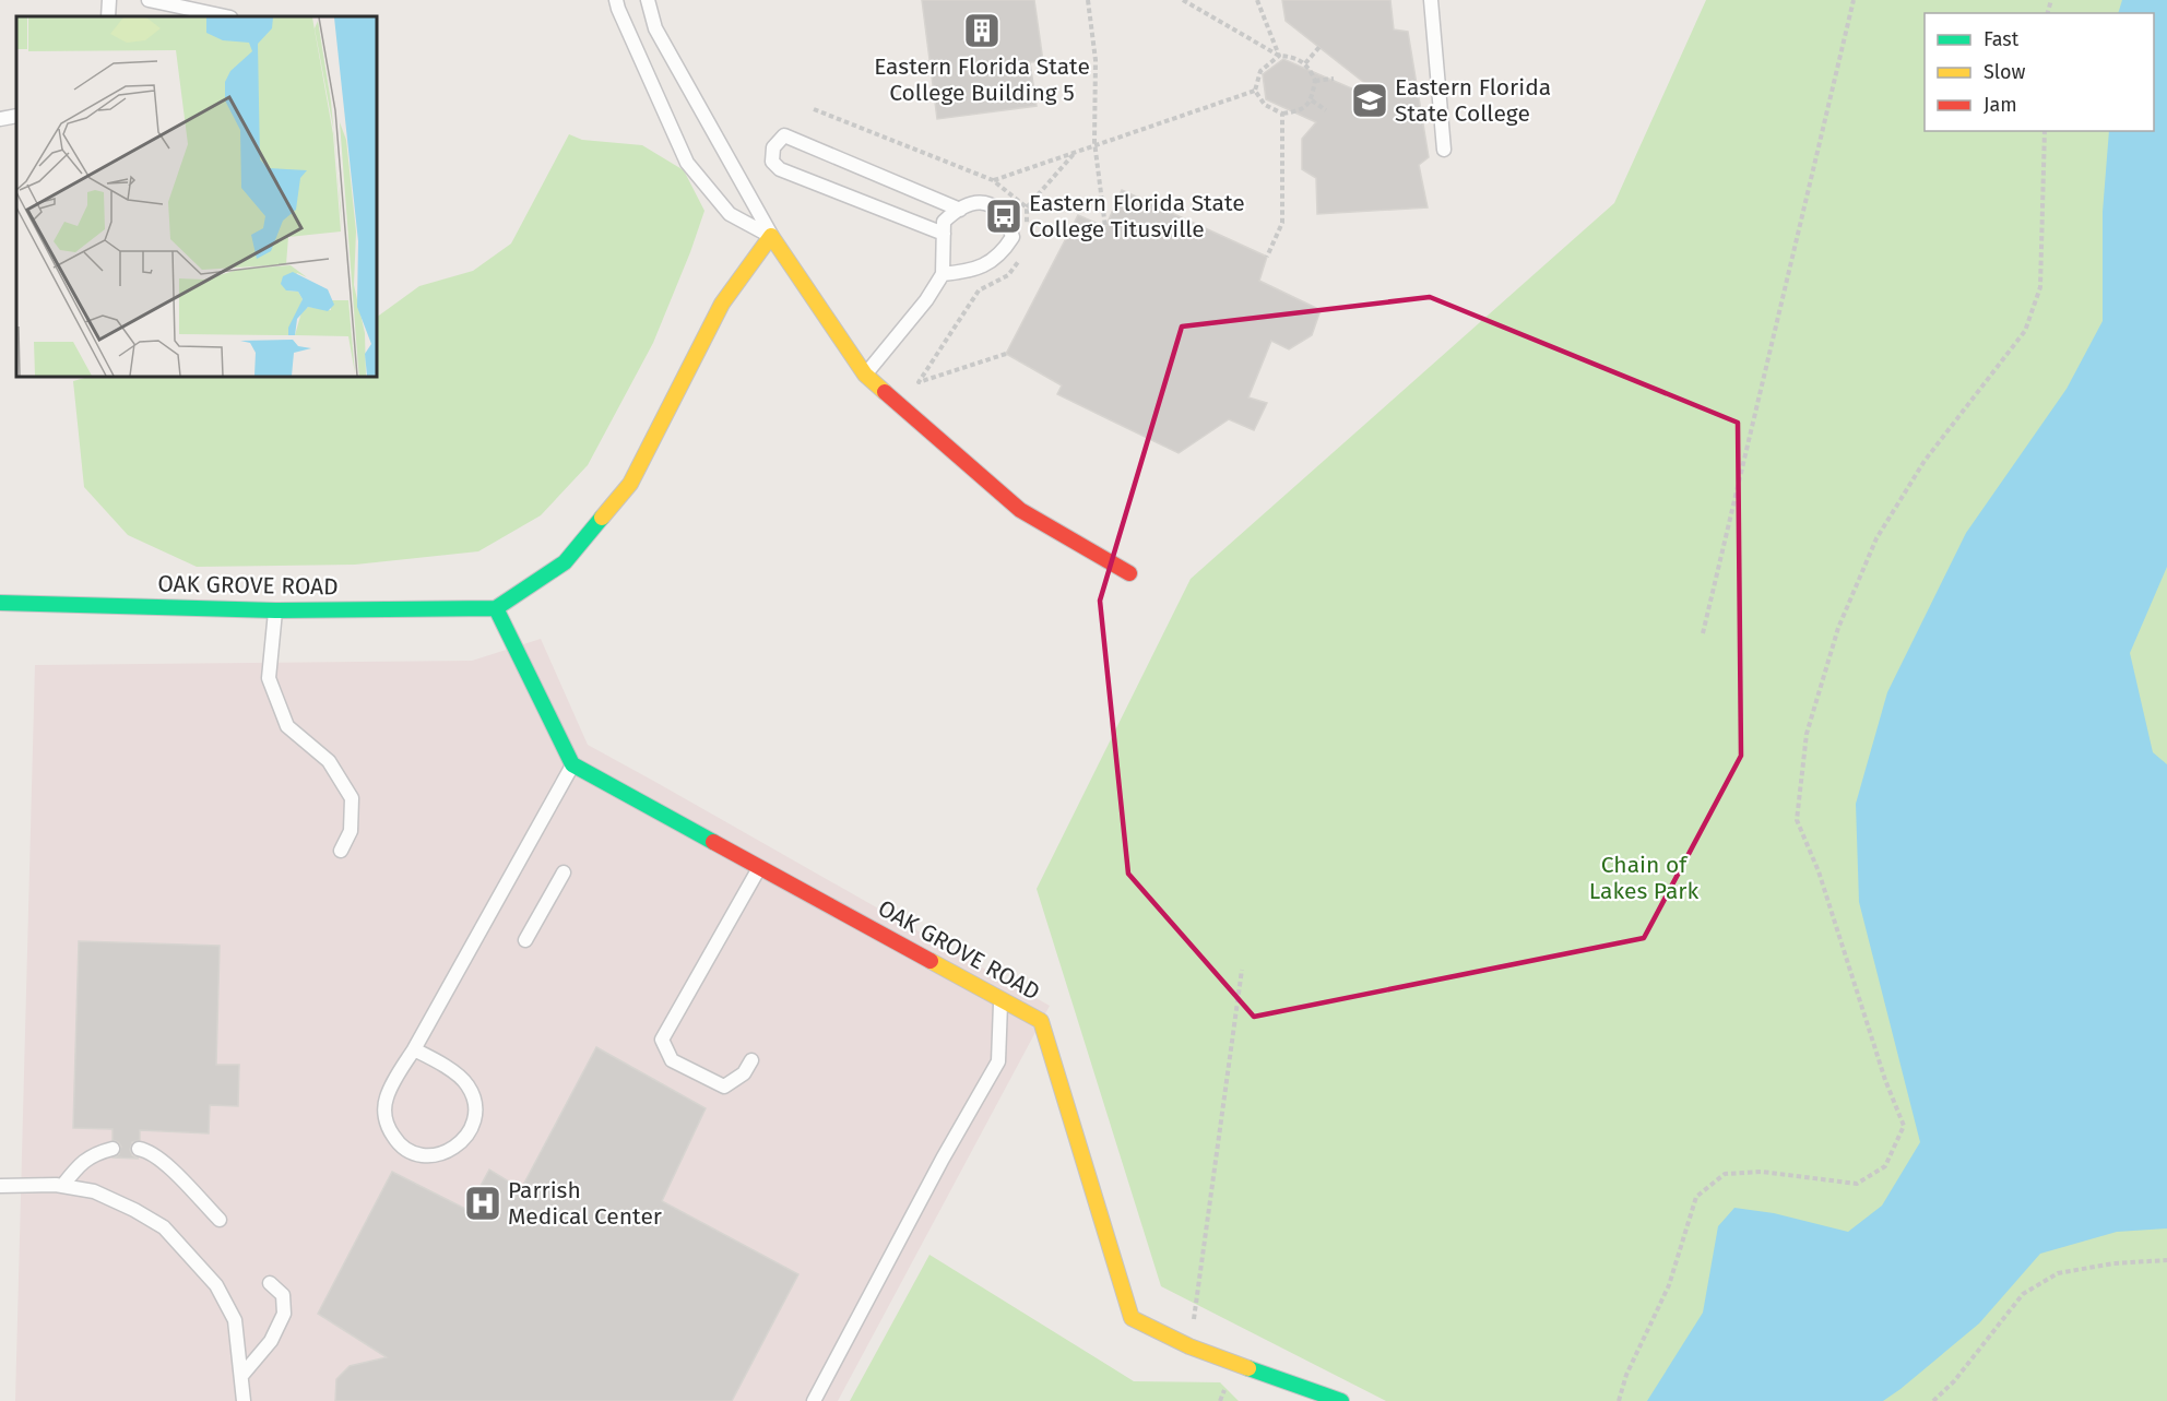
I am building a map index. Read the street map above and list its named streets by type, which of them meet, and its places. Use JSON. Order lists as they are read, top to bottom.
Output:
{
  "streets": {
    "street": ["OAK GROVE ROAD"]
  },
  "parks": ["Chain of Lakes Park"],
  "places": {
    "building": ["Eastern Florida State College Building 5"],
    "school or university": ["Eastern Florida State College"],
    "bus stop": ["Eastern Florida State College Titusville"],
    "hospital": ["Parrish Medical Center"]
  },
  "legend": ["Fast", "Slow", "Jam"]
}
